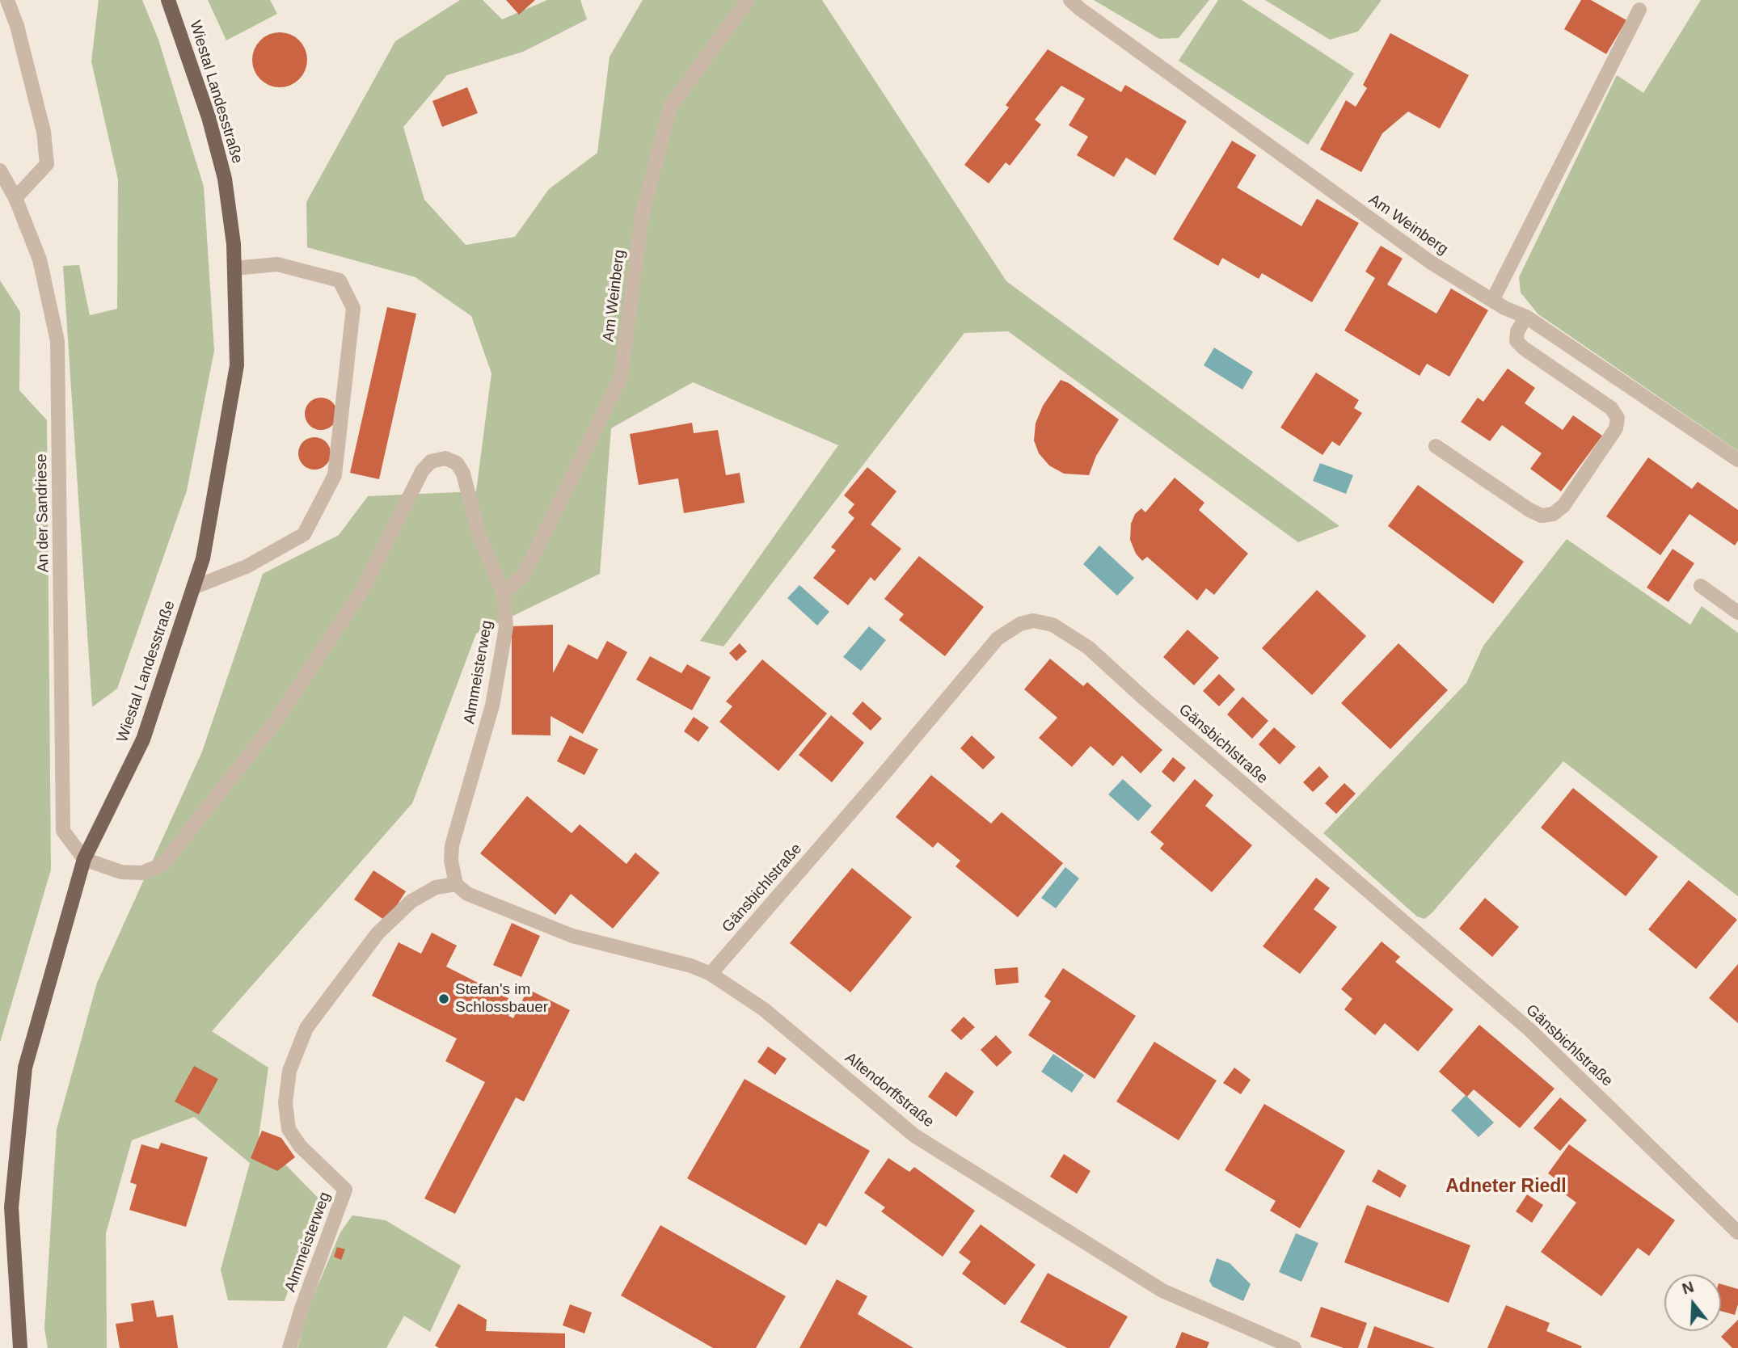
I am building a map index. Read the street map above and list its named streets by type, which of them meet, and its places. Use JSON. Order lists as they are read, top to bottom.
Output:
{
  "streets": {
    "main road": ["Wiestal Landesstraße"],
    "street": [
      "Am Weinberg",
      "An der Sandriese",
      "Almmeisterweg",
      "Gänsbichlstraße",
      "Altendorffstraße"
    ]
  },
  "crossings": [
    ["Wiestal Landesstraße", "An der Sandriese"],
    ["Wiestal Landesstraße", "Almmeisterweg"],
    ["Am Weinberg", "Almmeisterweg"],
    ["An der Sandriese", "Almmeisterweg"],
    ["Almmeisterweg", "Altendorffstraße"],
    ["Gänsbichlstraße", "Altendorffstraße"]
  ],
  "districts": ["Adneter Riedl"],
  "places": ["Stefan's im Schlossbauer"],
  "north": "top"
}
